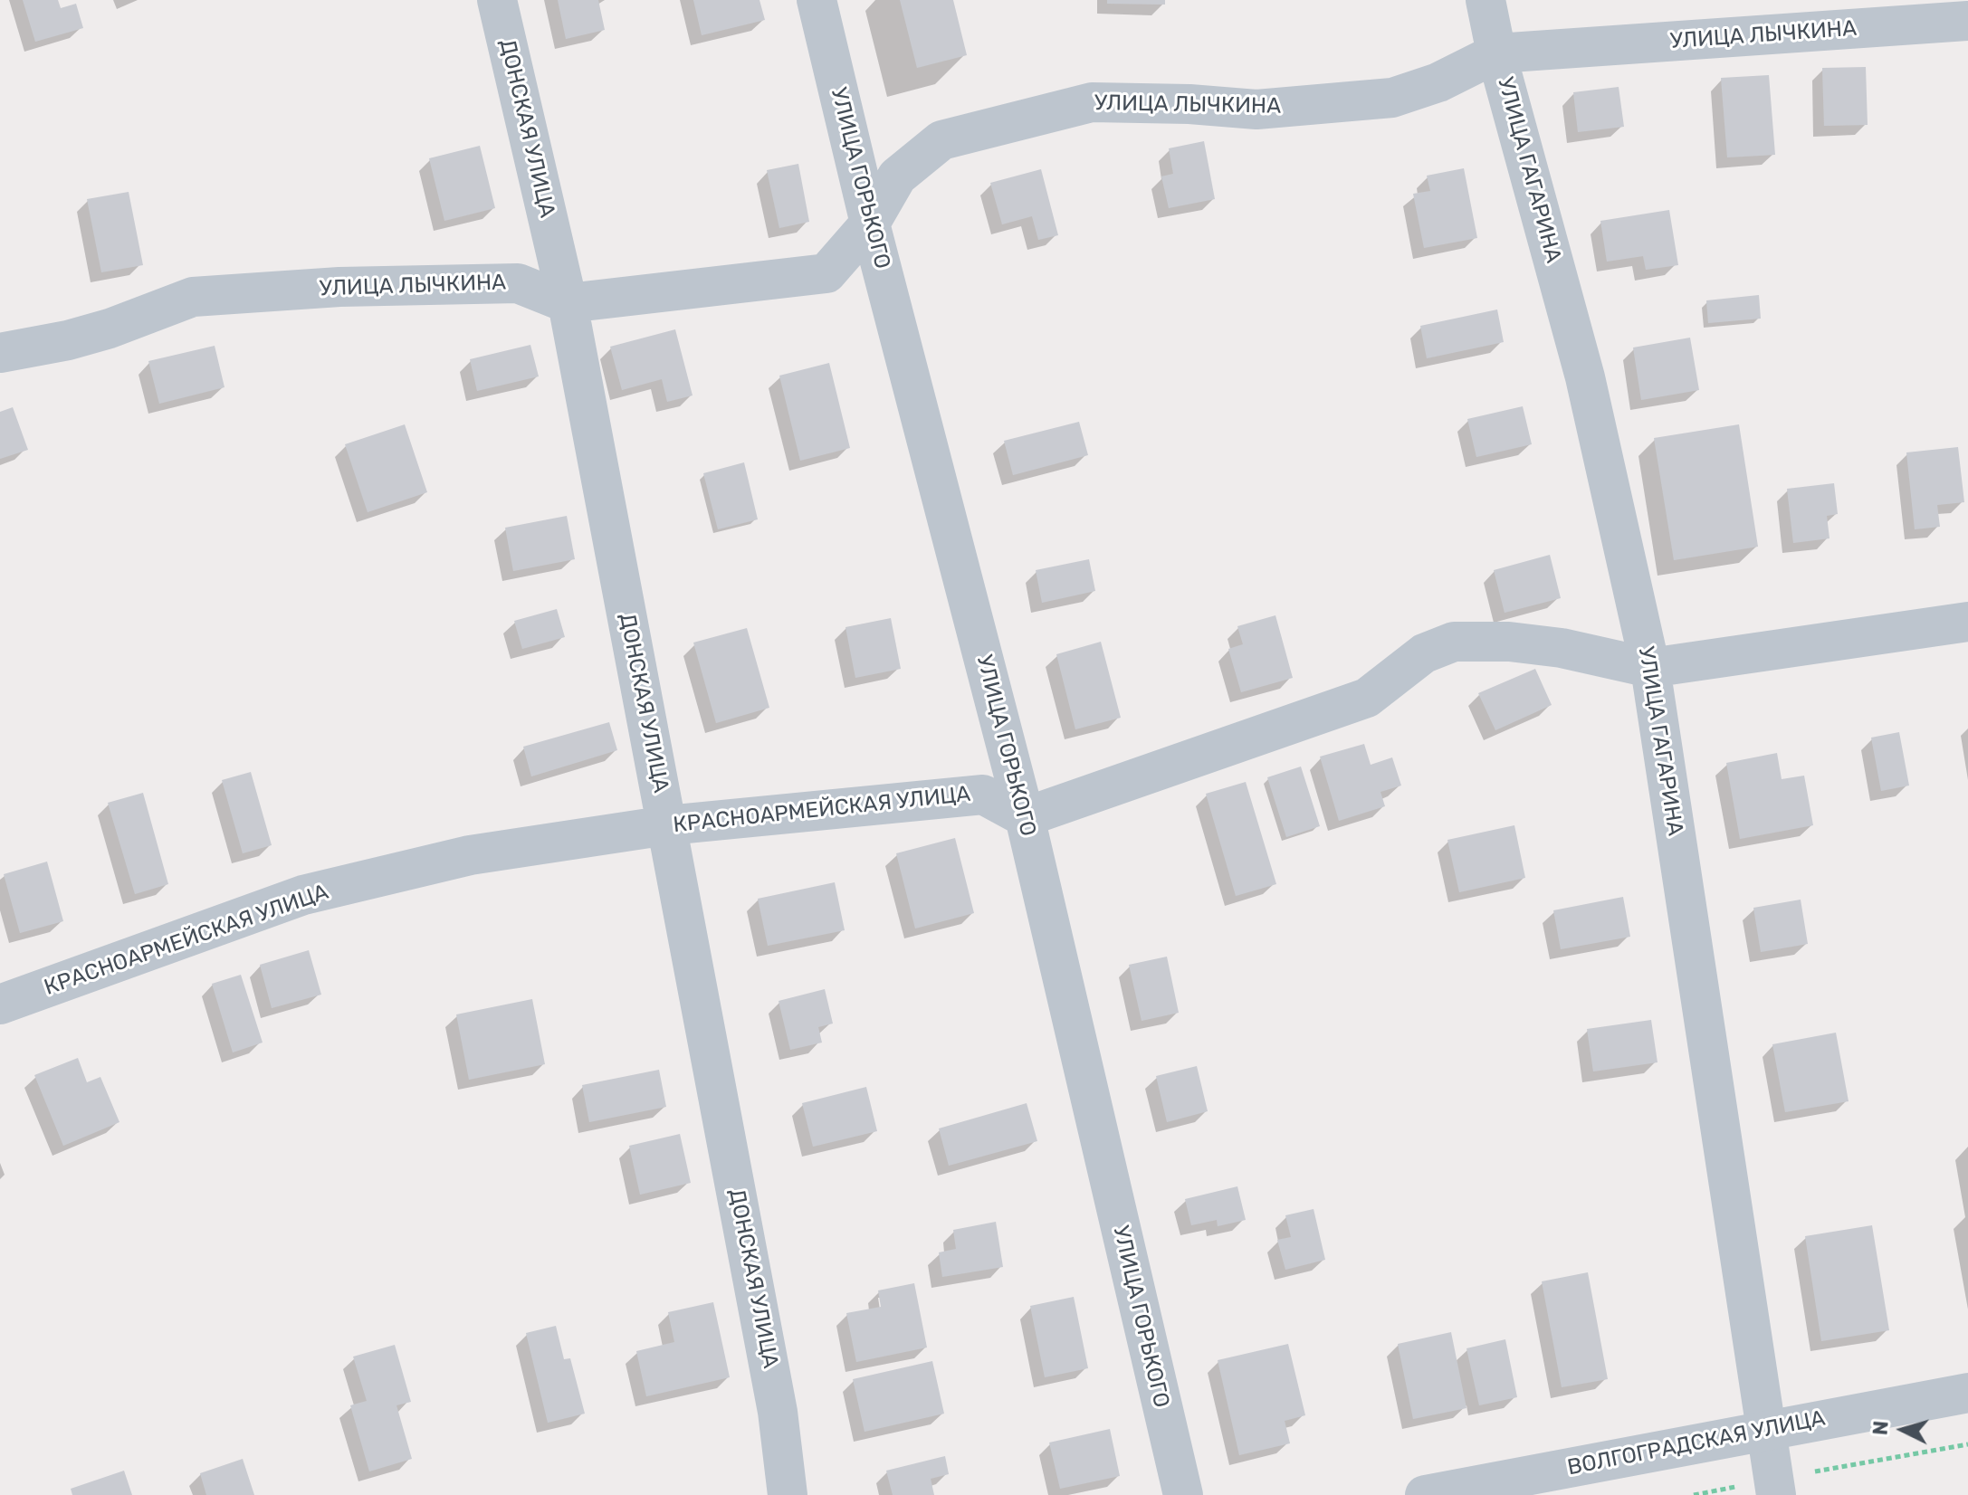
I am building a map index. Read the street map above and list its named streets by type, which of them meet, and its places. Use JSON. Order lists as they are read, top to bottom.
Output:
{
  "streets": {
    "street": [
      "УЛИЦА ЛЫЧКИНА",
      "ДОНСКАЯ УЛИЦА",
      "УЛИЦА ГАГАРИНА",
      "УЛИЦА ГОРЬКОГО",
      "КРАСНОАРМЕЙСКАЯ УЛИЦА",
      "ВОЛГОГРАДСКАЯ УЛИЦА"
    ]
  },
  "crossings": [
    ["УЛИЦА ЛЫЧКИНА", "ДОНСКАЯ УЛИЦА"],
    ["УЛИЦА ЛЫЧКИНА", "УЛИЦА ГАГАРИНА"],
    ["УЛИЦА ЛЫЧКИНА", "УЛИЦА ГОРЬКОГО"],
    ["ДОНСКАЯ УЛИЦА", "КРАСНОАРМЕЙСКАЯ УЛИЦА"],
    ["УЛИЦА ГАГАРИНА", "ВОЛГОГРАДСКАЯ УЛИЦА"],
    ["УЛИЦА ГОРЬКОГО", "КРАСНОАРМЕЙСКАЯ УЛИЦА"]
  ],
  "north": "left"
}
